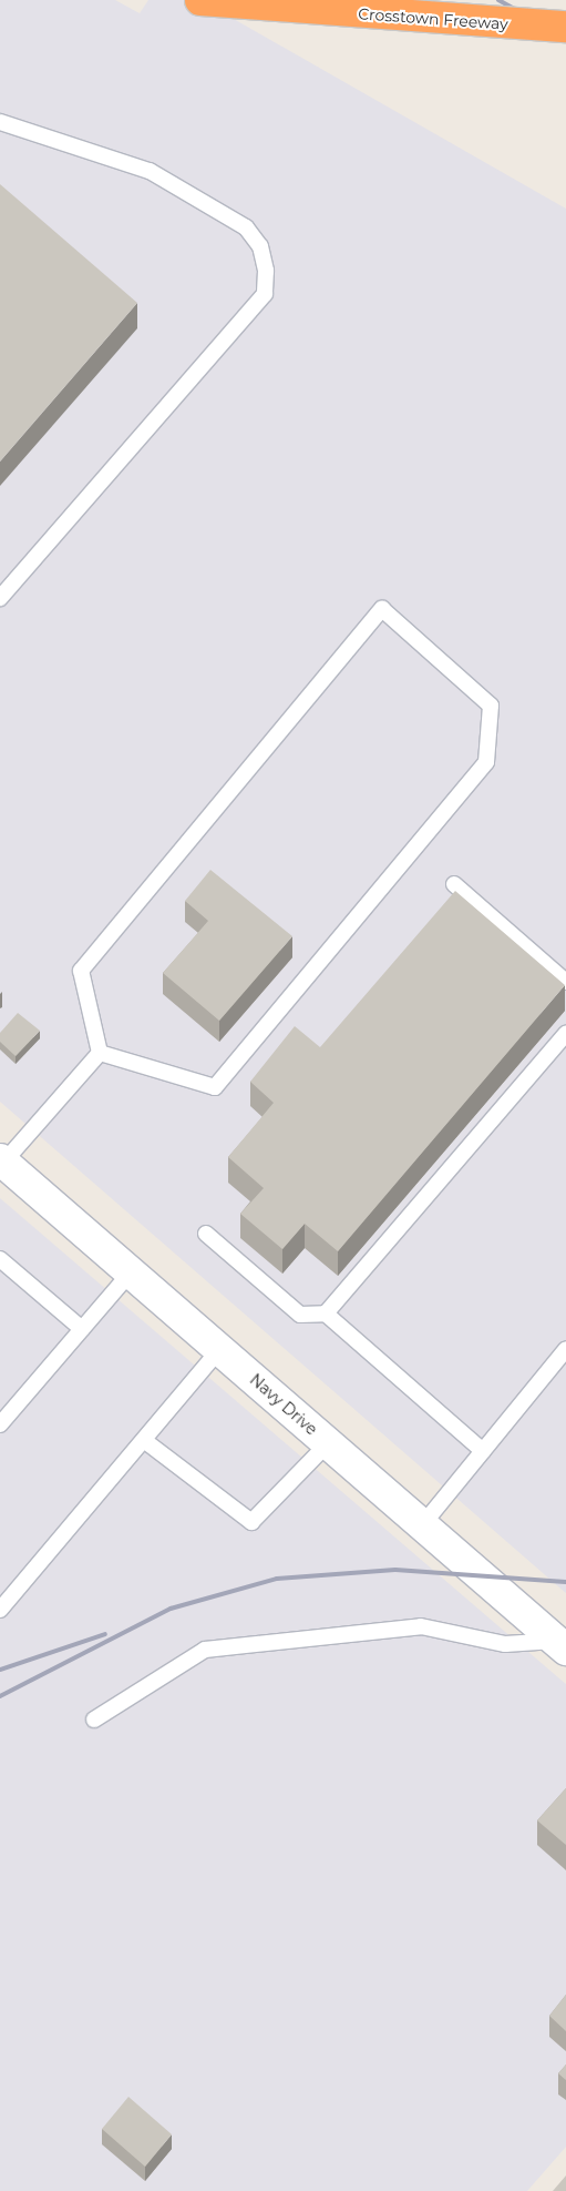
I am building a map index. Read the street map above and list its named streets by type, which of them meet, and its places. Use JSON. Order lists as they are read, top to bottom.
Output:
{
  "streets": {
    "highway": ["Crosstown Freeway"],
    "street": ["Navy Drive"]
  }
}
